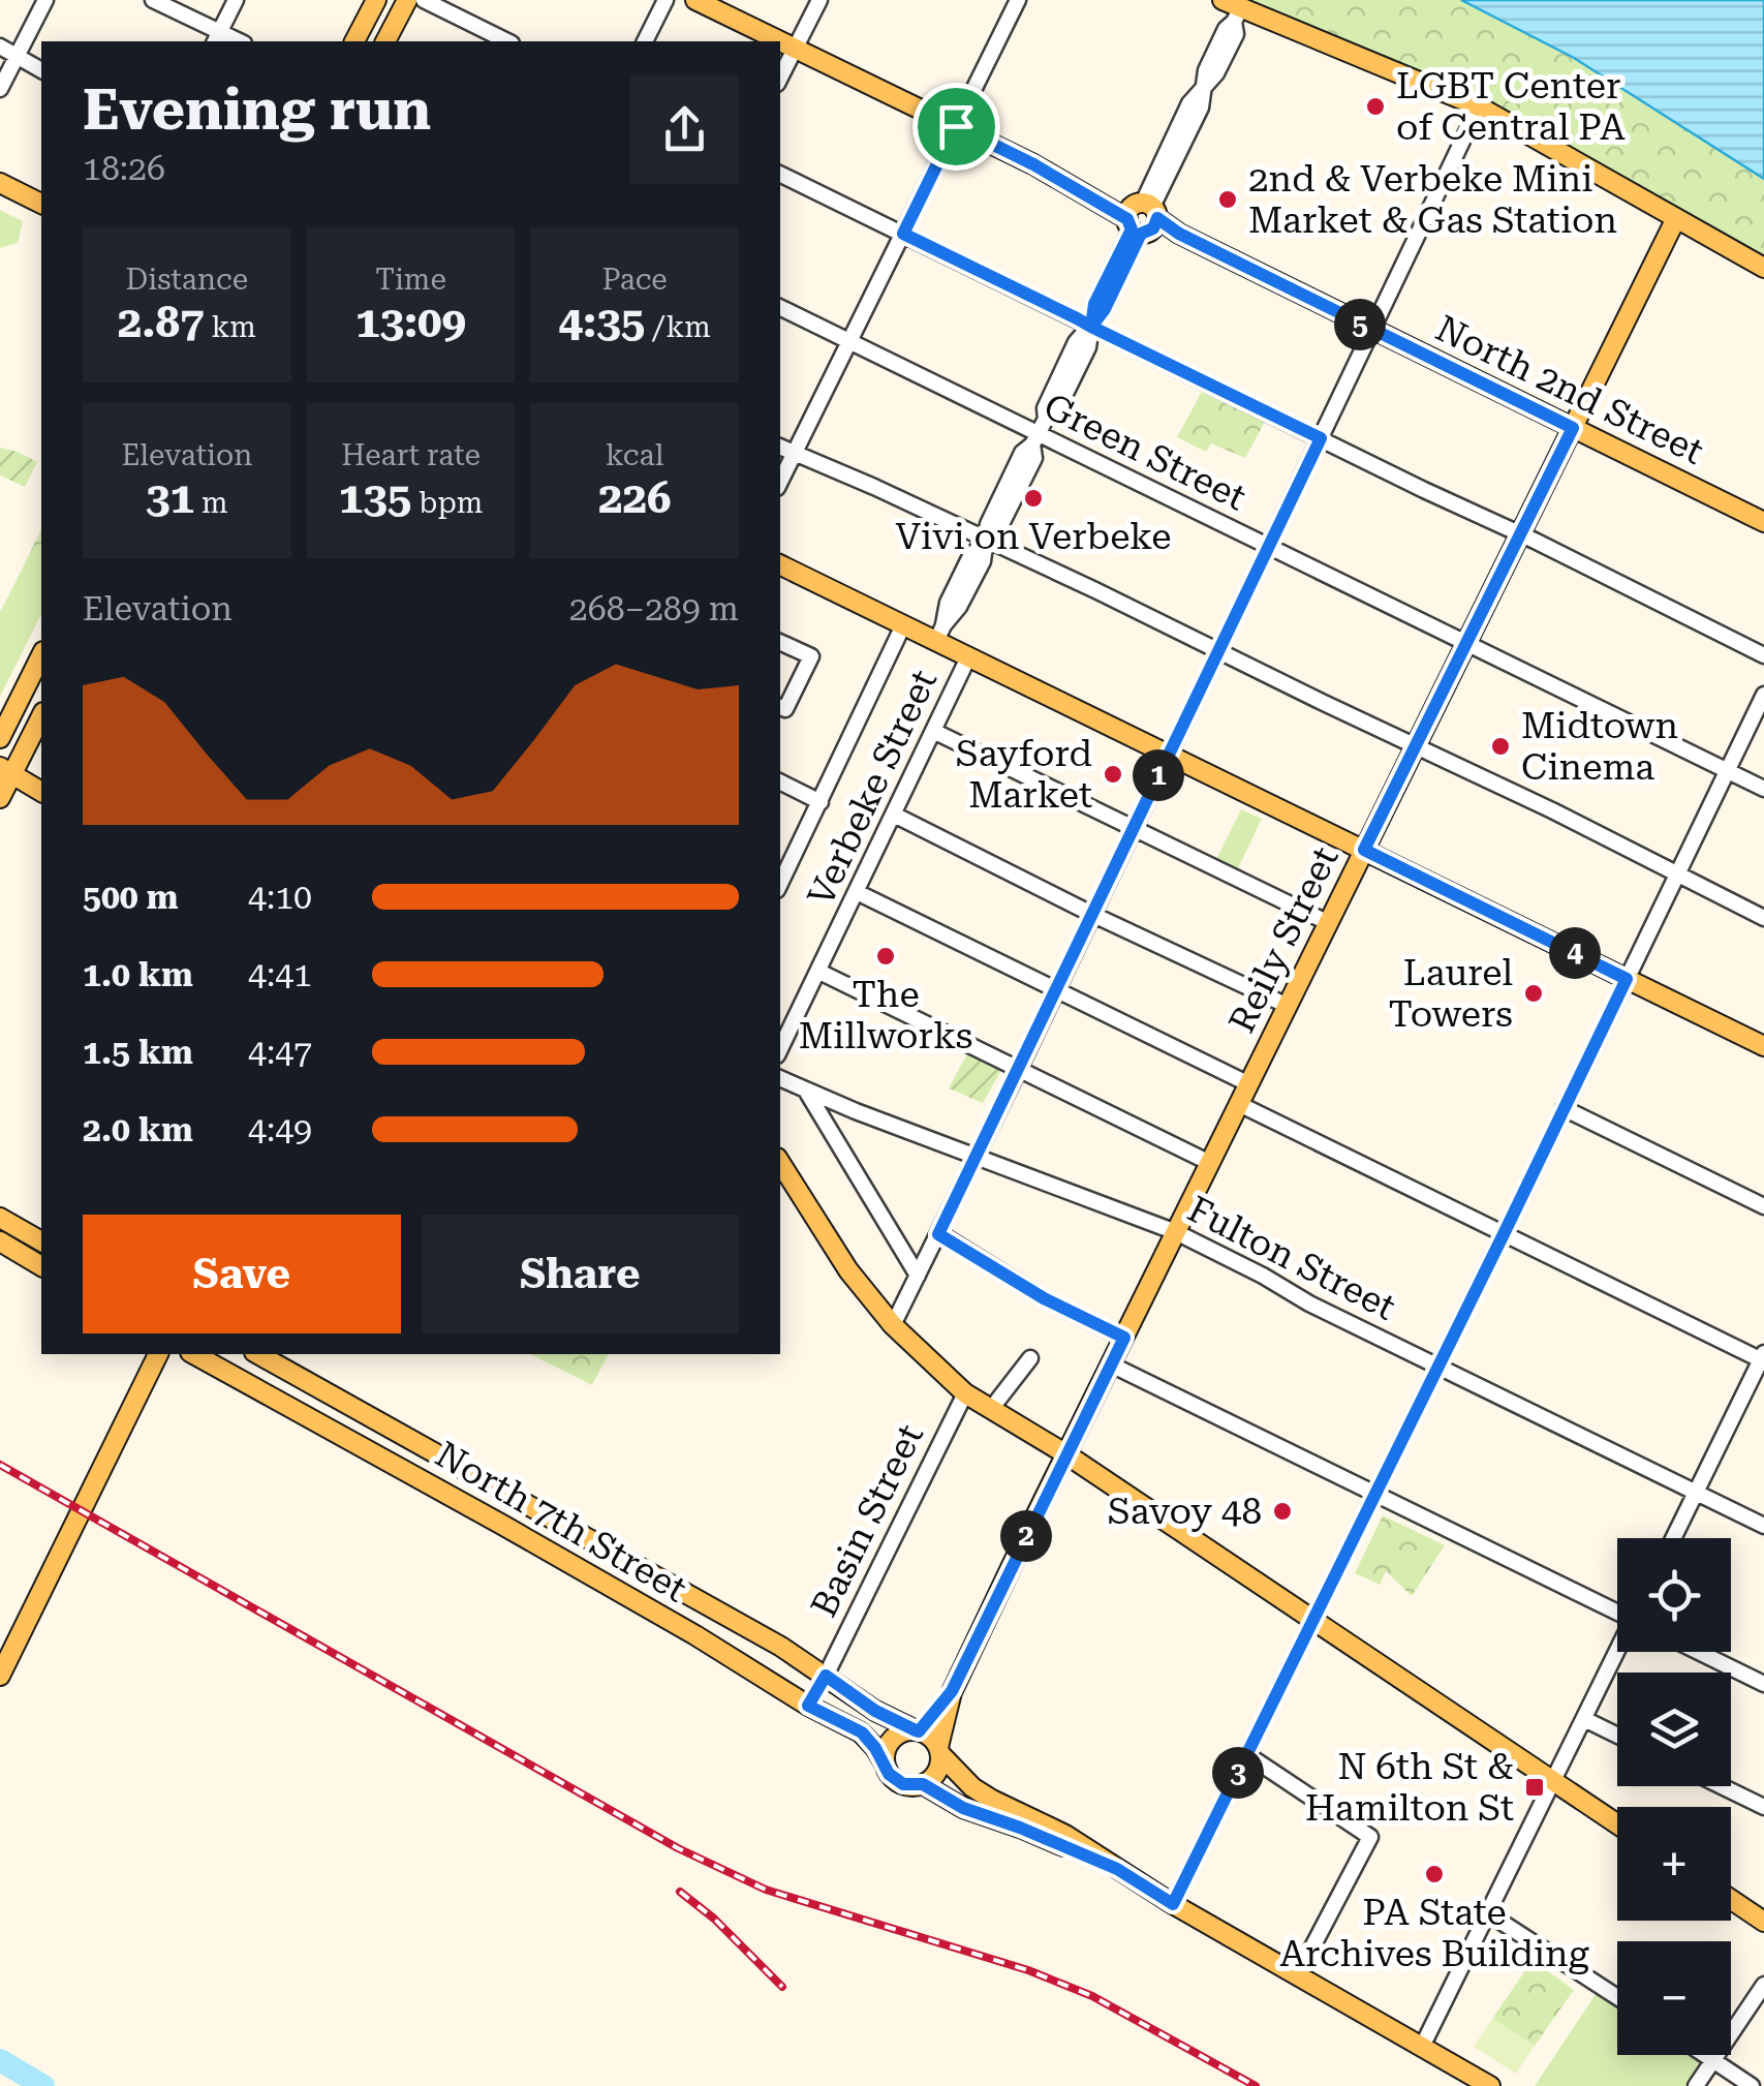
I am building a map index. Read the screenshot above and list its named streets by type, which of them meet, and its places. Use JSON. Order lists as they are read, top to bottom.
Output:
{
  "streets": {
    "main road": ["North 2nd Street", "Reily Street", "North 7th Street"],
    "street": [
      "Green Street",
      "Verbeke Street",
      "Fulton Street",
      "Basin Street"
    ]
  },
  "crossings": [
    ["North 2nd Street", "Verbeke Street"],
    ["North 2nd Street", "Reily Street"],
    ["Green Street", "Verbeke Street"],
    ["Green Street", "Reily Street"],
    ["Reily Street", "Fulton Street"],
    ["Reily Street", "North 7th Street"],
    ["Basin Street", "North 7th Street"]
  ],
  "places": {
    "other": [
      "LGBT Center of Central PA",
      "2nd & Verbeke Mini Market & Gas Station",
      "Vivi on Verbeke",
      "Midtown Cinema",
      "Sayford Market",
      "The Millworks",
      "Laurel Towers",
      "Savoy 48",
      "PA State Archives Building"
    ],
    "transit": ["N 6th St & Hamilton St"]
  },
  "page": {
    "heading": ["Evening run", "18:26"],
    "stats": [
      ["Distance", "2.87 km"],
      ["Time", "13:09"],
      ["Pace", "4:35 /km"],
      ["Elevation", "31 m"],
      ["Heart rate", "135 bpm"],
      ["kcal", "226"]
    ],
    "pins": [
      "5",
      "1",
      "4",
      "2",
      "3"
    ],
    "chart": ["Elevation", "268–289 m"],
    "list": [
      {
        "name": "500 m",
        "note": "4:10"
      },
      {
        "name": "1.0 km",
        "note": "4:41"
      },
      {
        "name": "1.5 km",
        "note": "4:47"
      },
      {
        "name": "2.0 km",
        "note": "4:49"
      }
    ],
    "buttons": ["Save", "Share"],
    "map_buttons": ["+", "−"]
  }
}
